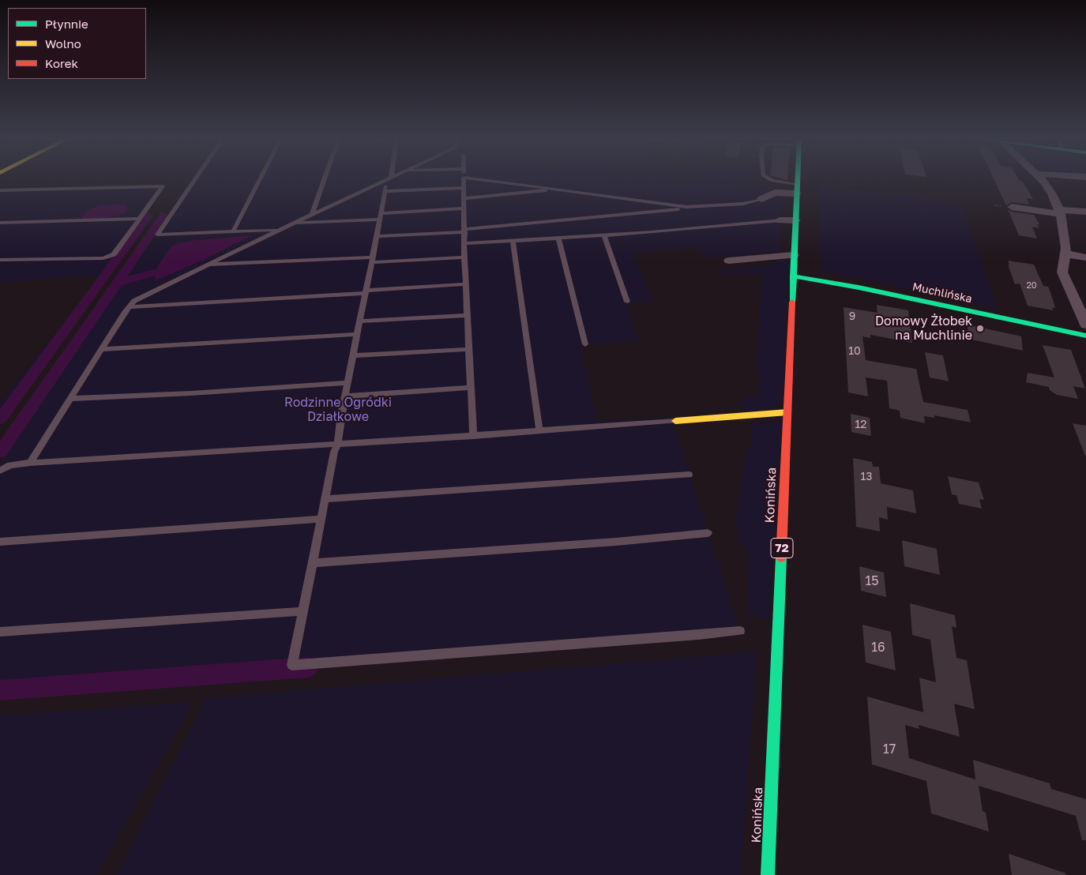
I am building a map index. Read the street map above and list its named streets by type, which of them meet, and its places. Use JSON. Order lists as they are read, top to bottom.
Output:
{
  "streets": {
    "main road": ["Muchlińska", "Konińska", "72"]
  },
  "crossings": [
    ["Muchlińska", "Konińska"]
  ],
  "parks": ["Rodzinne Ogródki Działkowe"],
  "places": ["Domowy Żłobek na Muchlinie"],
  "house_numbers": [
    "20",
    "9",
    "10",
    "12",
    "13",
    "15",
    "16",
    "17"
  ],
  "legend": ["Płynnie", "Wolno", "Korek"]
}
